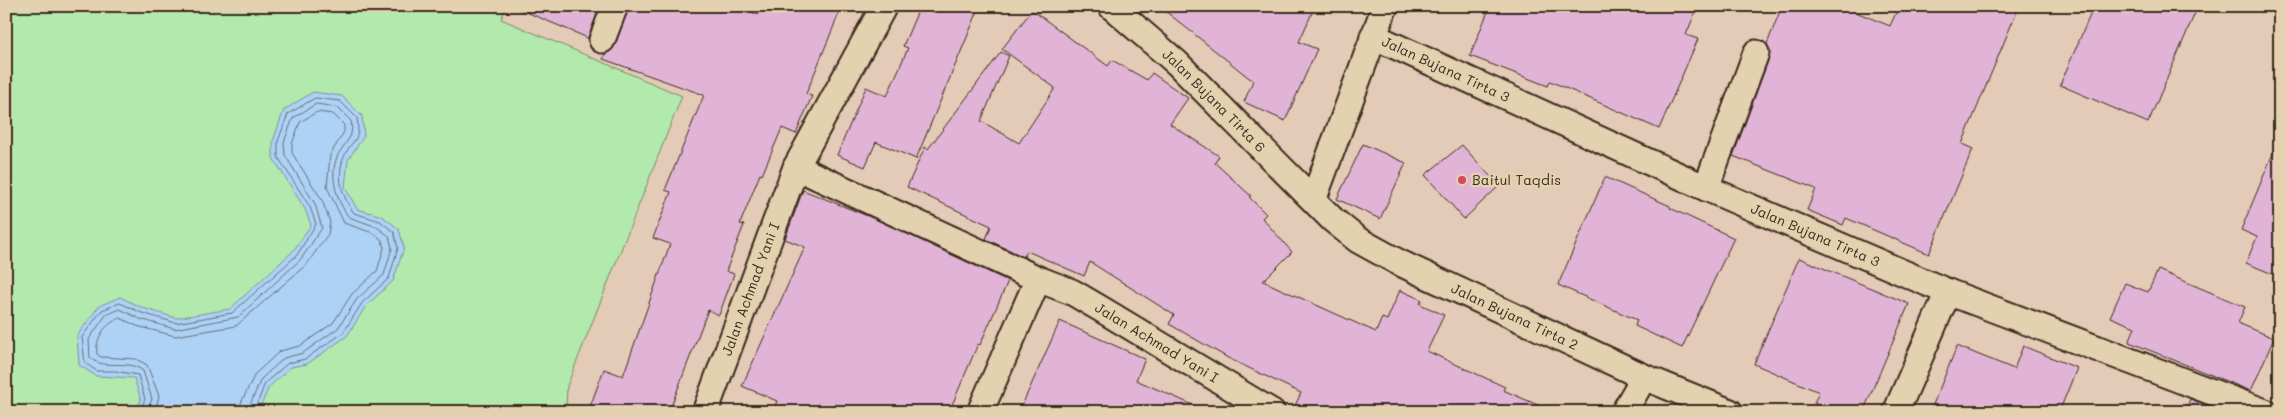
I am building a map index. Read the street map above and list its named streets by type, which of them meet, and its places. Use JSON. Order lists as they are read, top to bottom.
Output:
{
  "streets": {
    "street": [
      "Jalan Bujana Tirta 3",
      "Jalan Bujana Tirta 6",
      "Jalan Achmad Yani I",
      "Jalan Bujana Tirta 2"
    ]
  },
  "crossings": [
    ["Jalan Bujana Tirta 6", "Jalan Bujana Tirta 2"]
  ],
  "places": ["Baitul Taqdis"]
}
